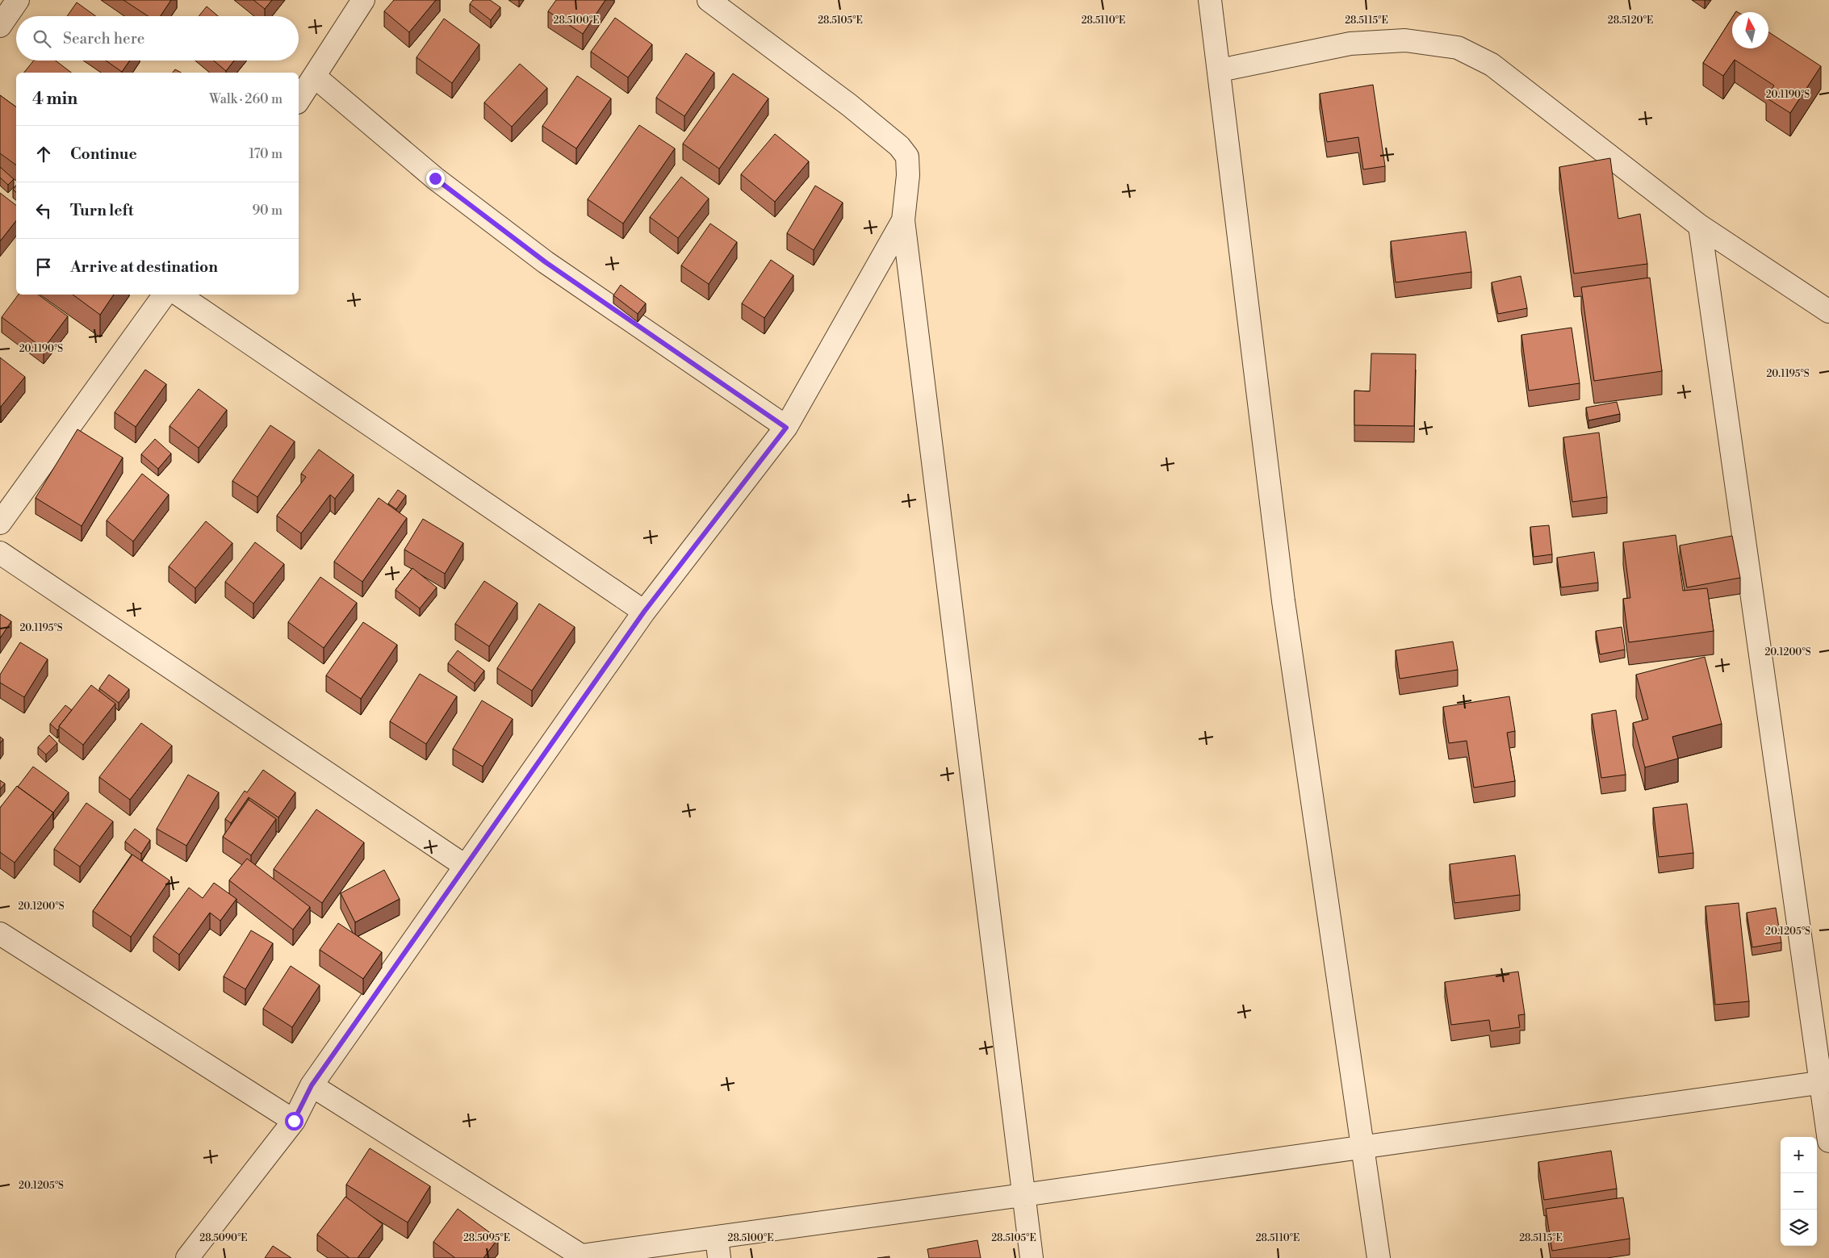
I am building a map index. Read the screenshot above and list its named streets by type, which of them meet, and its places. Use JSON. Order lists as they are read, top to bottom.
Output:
{
  "north": "top",
  "page": {
    "search": "Search here",
    "heading": ["4 min", "Walk · 260 m"],
    "list": [
      ["Continue", "170 m"],
      ["Turn left", "90 m"],
      "Arrive at destination"
    ],
    "map_buttons": ["+", "−"]
  },
  "coordinates": [
    "28.5100°E",
    "28.5105°E",
    "28.5110°E",
    "28.5115°E",
    "28.5120°E",
    "20.1190°S",
    "20.1195°S",
    "20.1200°S",
    "20.1205°S",
    "28.5090°E",
    "28.5095°E"
  ]
}
